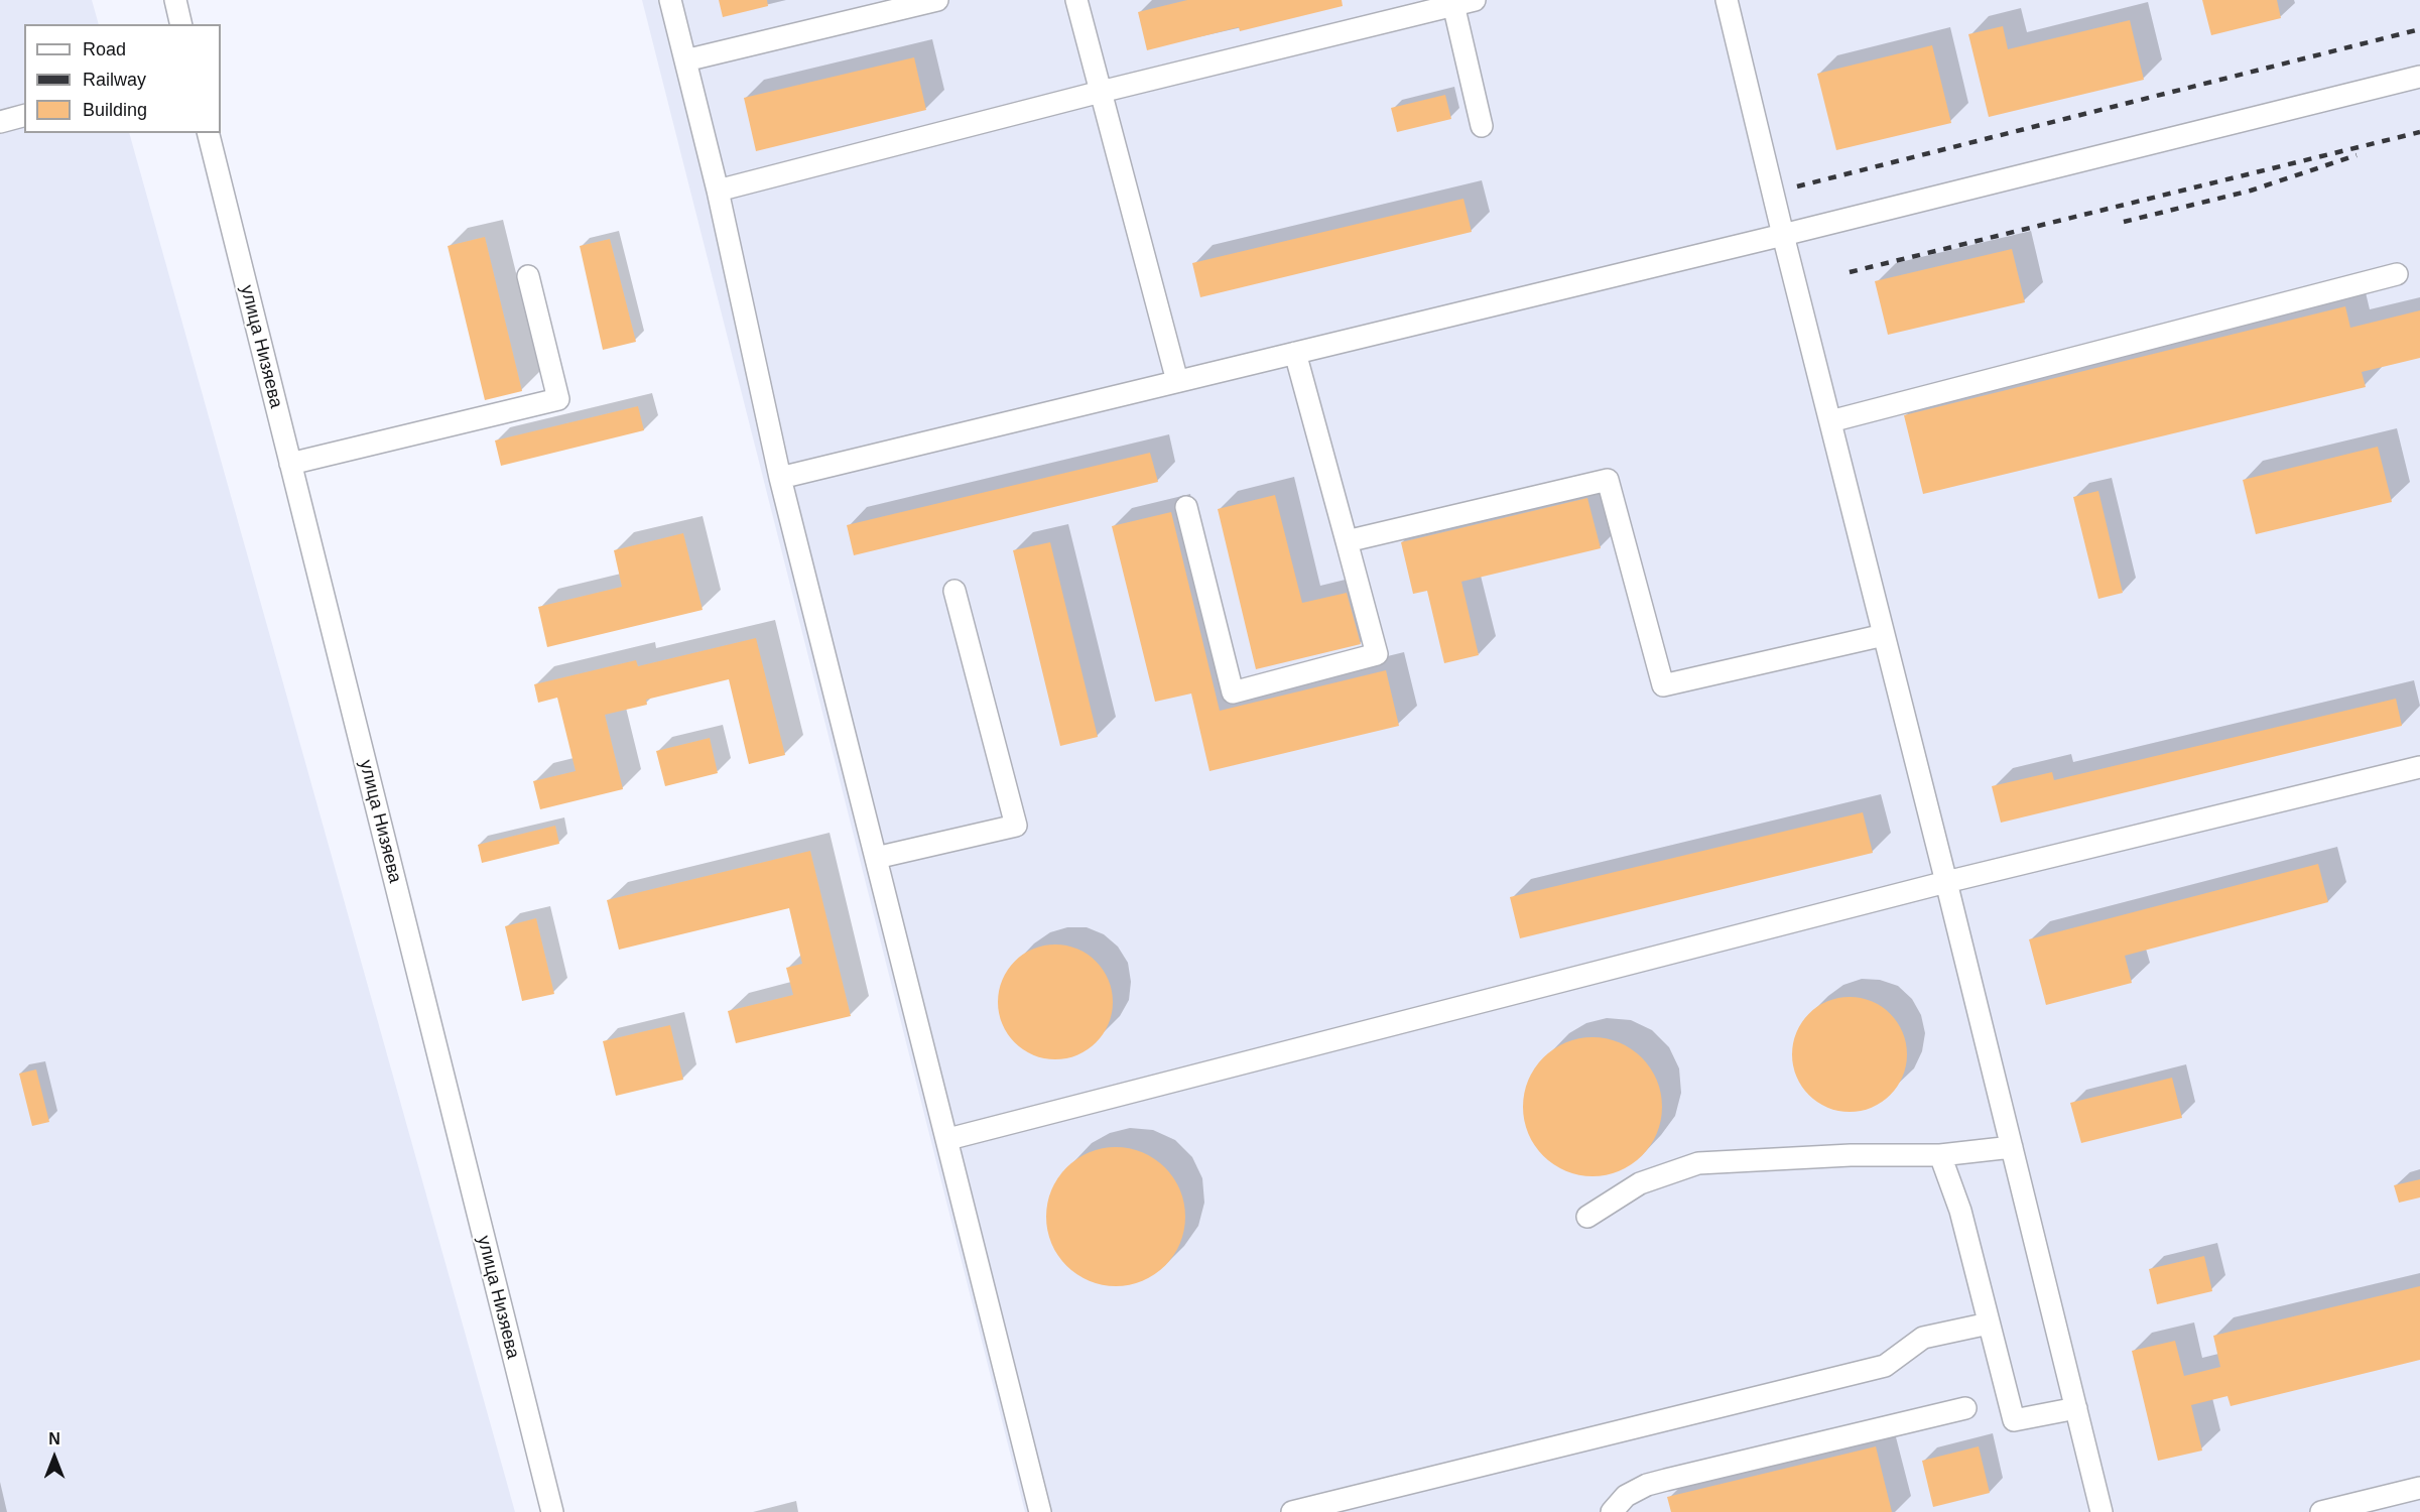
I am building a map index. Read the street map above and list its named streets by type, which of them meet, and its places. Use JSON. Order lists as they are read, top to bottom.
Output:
{
  "streets": {
    "street": ["улица Низяева"]
  },
  "legend": ["Road", "Railway", "Building"],
  "north": "top"
}
